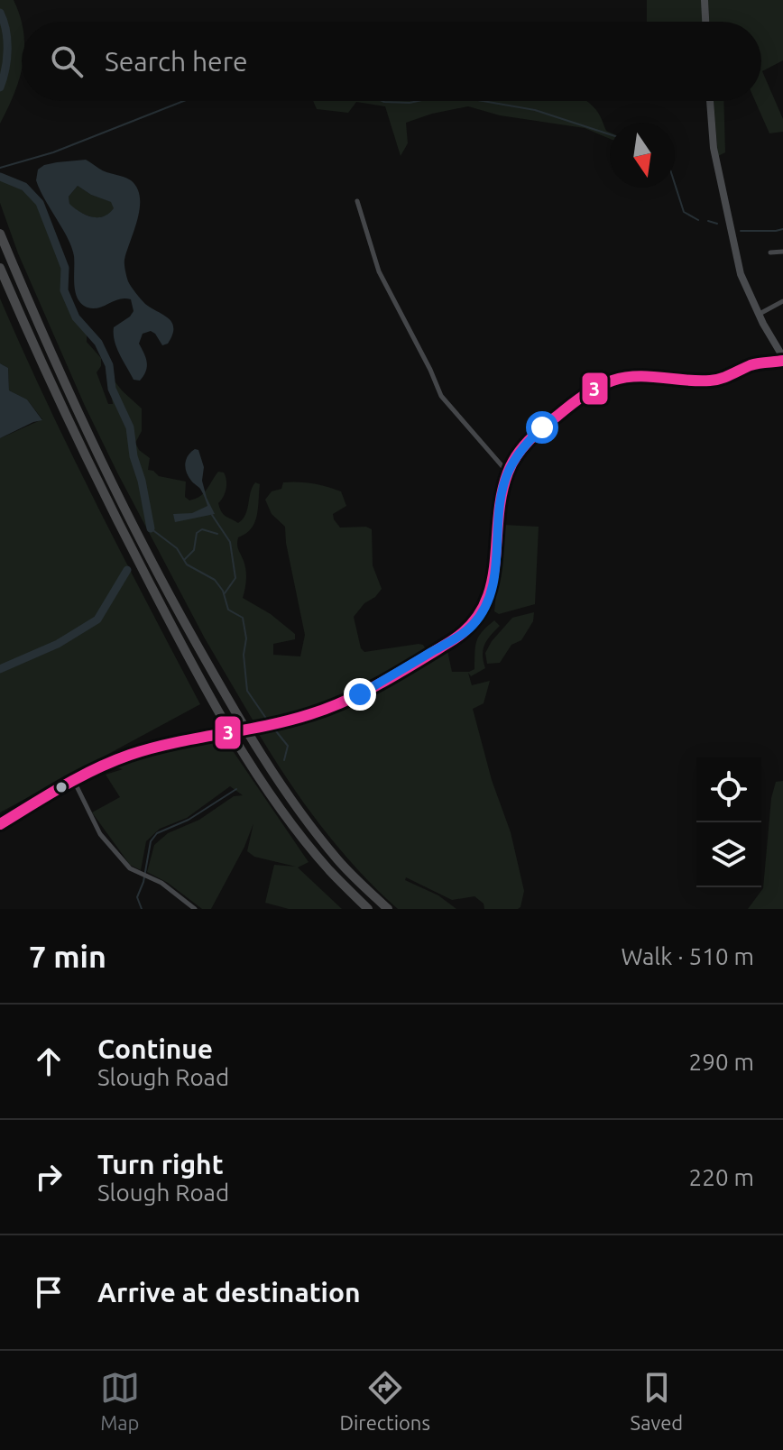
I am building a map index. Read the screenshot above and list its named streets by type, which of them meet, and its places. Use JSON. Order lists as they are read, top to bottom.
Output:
{
  "lines": ["transit line 3"],
  "north": "bottom",
  "page": {
    "search": "Search here",
    "heading": ["7 min", "Walk · 510 m"],
    "list": [
      ["Continue", "Slough Road", "290 m"],
      ["Turn right", "Slough Road", "220 m"],
      "Arrive at destination"
    ],
    "nav": ["Map", "Directions", "Saved"]
  }
}
